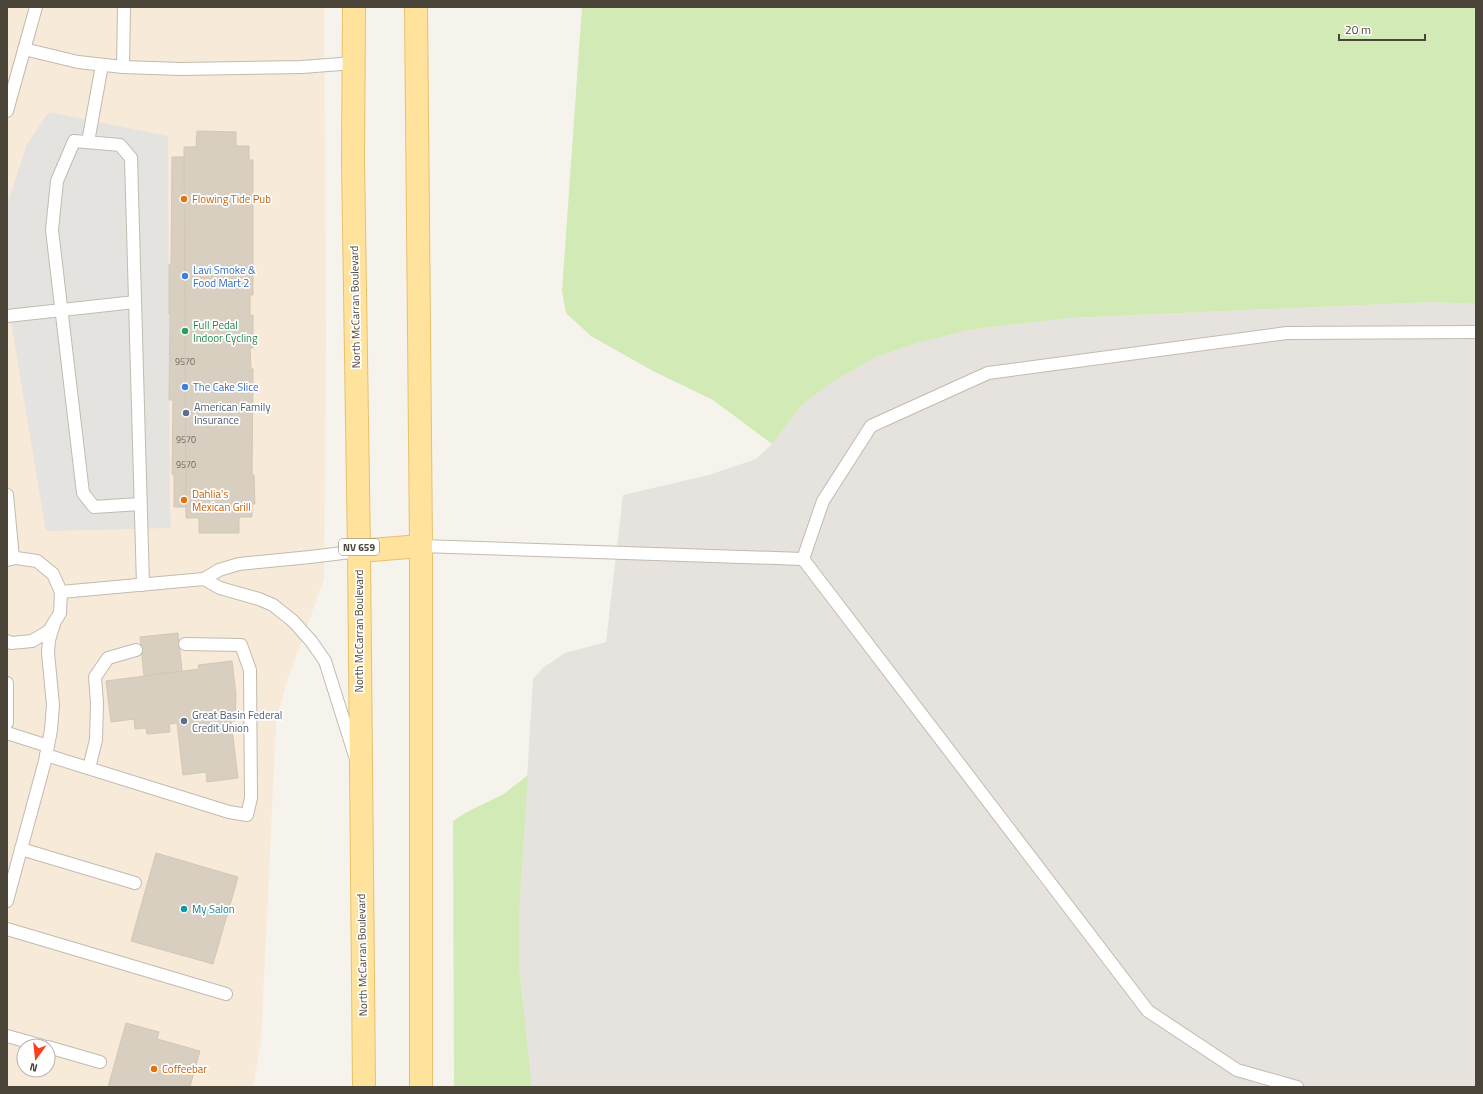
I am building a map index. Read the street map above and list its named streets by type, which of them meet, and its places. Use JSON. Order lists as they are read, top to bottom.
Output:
{
  "streets": {
    "main road": ["North McCarran Boulevard", "NV 659"]
  },
  "places": [
    "Flowing Tide Pub",
    "Lavi Smoke & Food Mart 2",
    "Full Pedal Indoor Cycling",
    "The Cake Slice",
    "American Family Insurance",
    "Dahlia's Mexican Grill",
    "Great Basin Federal Credit Union",
    "My Salon",
    "Coffeebar"
  ],
  "house_numbers": ["9570", "9570", "9570"],
  "scale_bar": "20 m",
  "north": "bottom"
}
